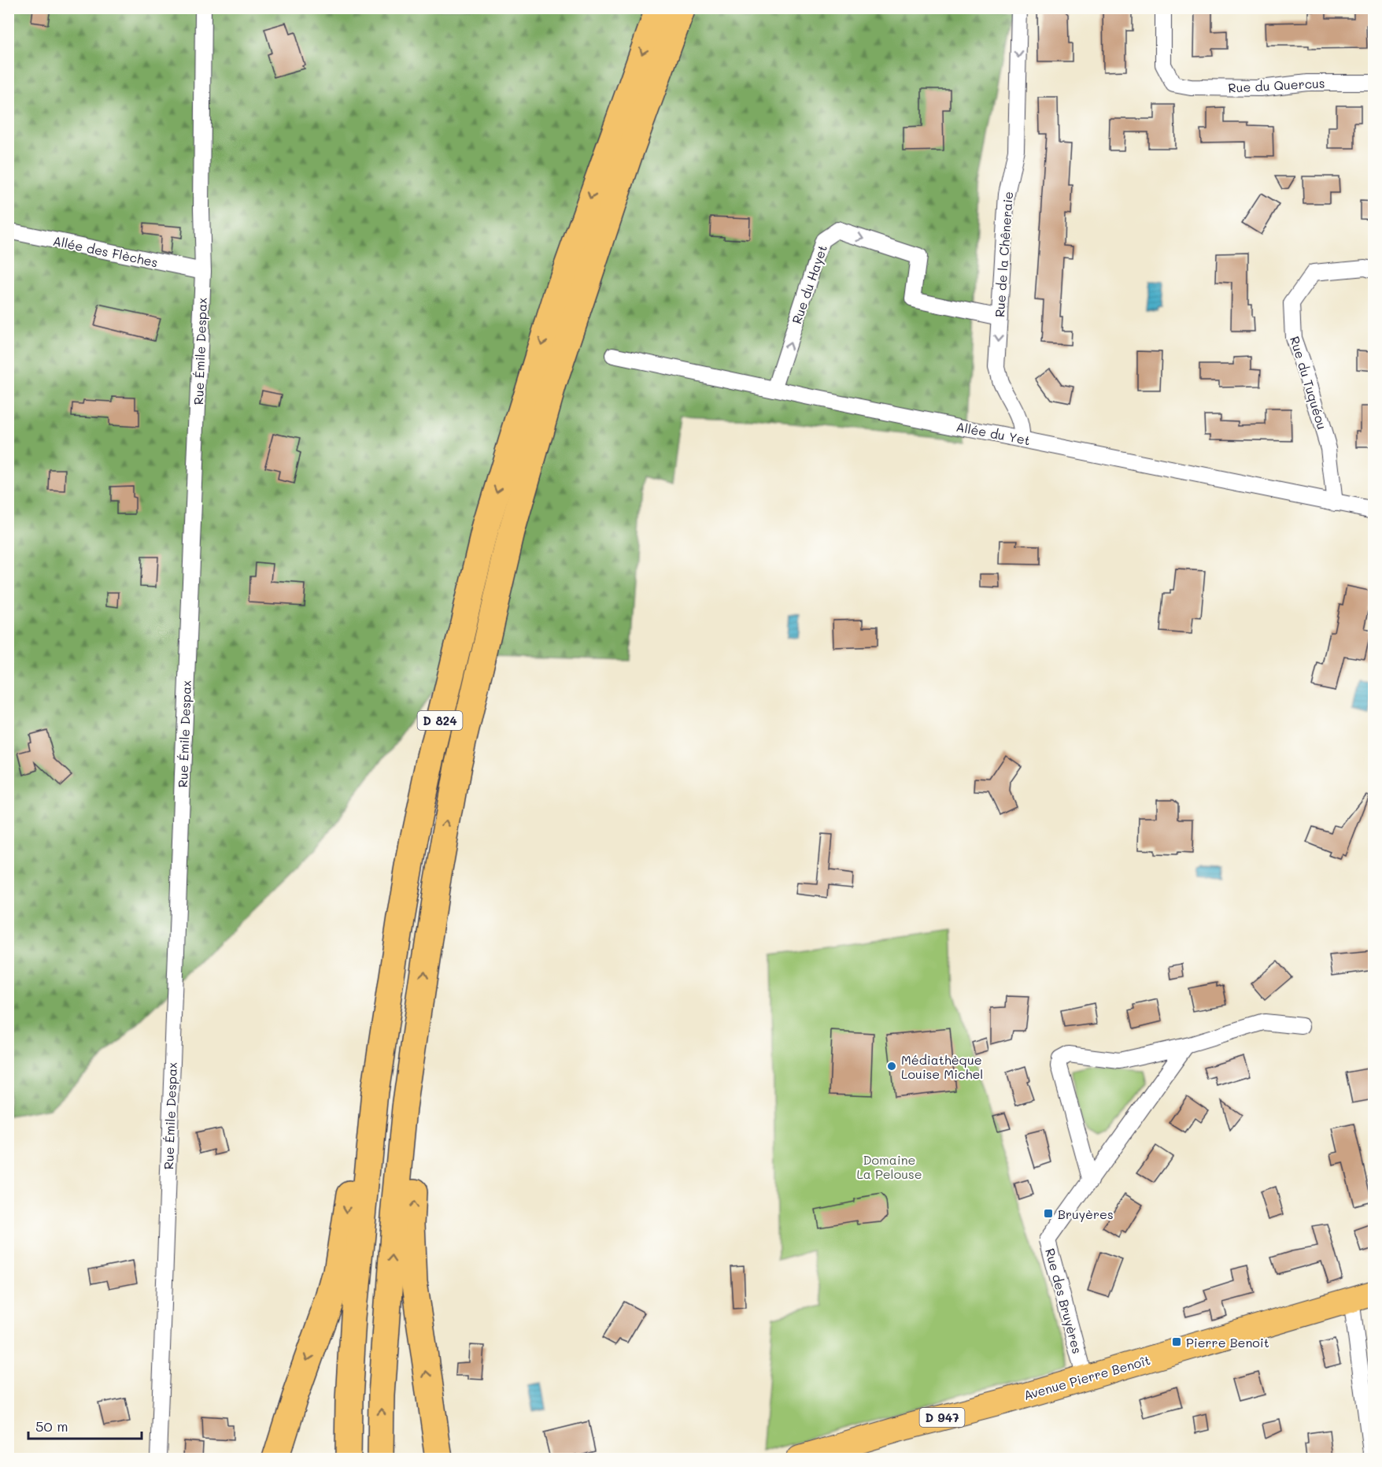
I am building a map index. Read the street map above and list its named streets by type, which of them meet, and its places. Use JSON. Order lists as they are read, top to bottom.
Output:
{
  "streets": {
    "highway": ["D 824"],
    "main road": ["Avenue Pierre Benoît", "D 947"],
    "street": [
      "Rue du Quercus",
      "Allée des Flèches",
      "Rue de la Chêneraie",
      "Rue du Hayet",
      "Rue Émile Despax",
      "Rue du Tuquéou",
      "Allée du Yet",
      "Rue des Bruyères"
    ]
  },
  "crossings": [
    ["Allée des Flèches", "Rue Émile Despax"],
    ["Rue de la Chêneraie", "Rue du Hayet"],
    ["Rue de la Chêneraie", "Allée du Yet"],
    ["Rue du Hayet", "Allée du Yet"],
    ["Rue du Tuquéou", "Allée du Yet"],
    ["Rue des Bruyères", "Avenue Pierre Benoît"]
  ],
  "one_way": ["Rue de la Chêneraie"],
  "parks": ["Domaine La Pelouse"],
  "places": {
    "other": ["Médiathèque Louise Michel"],
    "transit": ["Bruyères", "Pierre Benoit"]
  },
  "scale_bar": "50 m"
}
